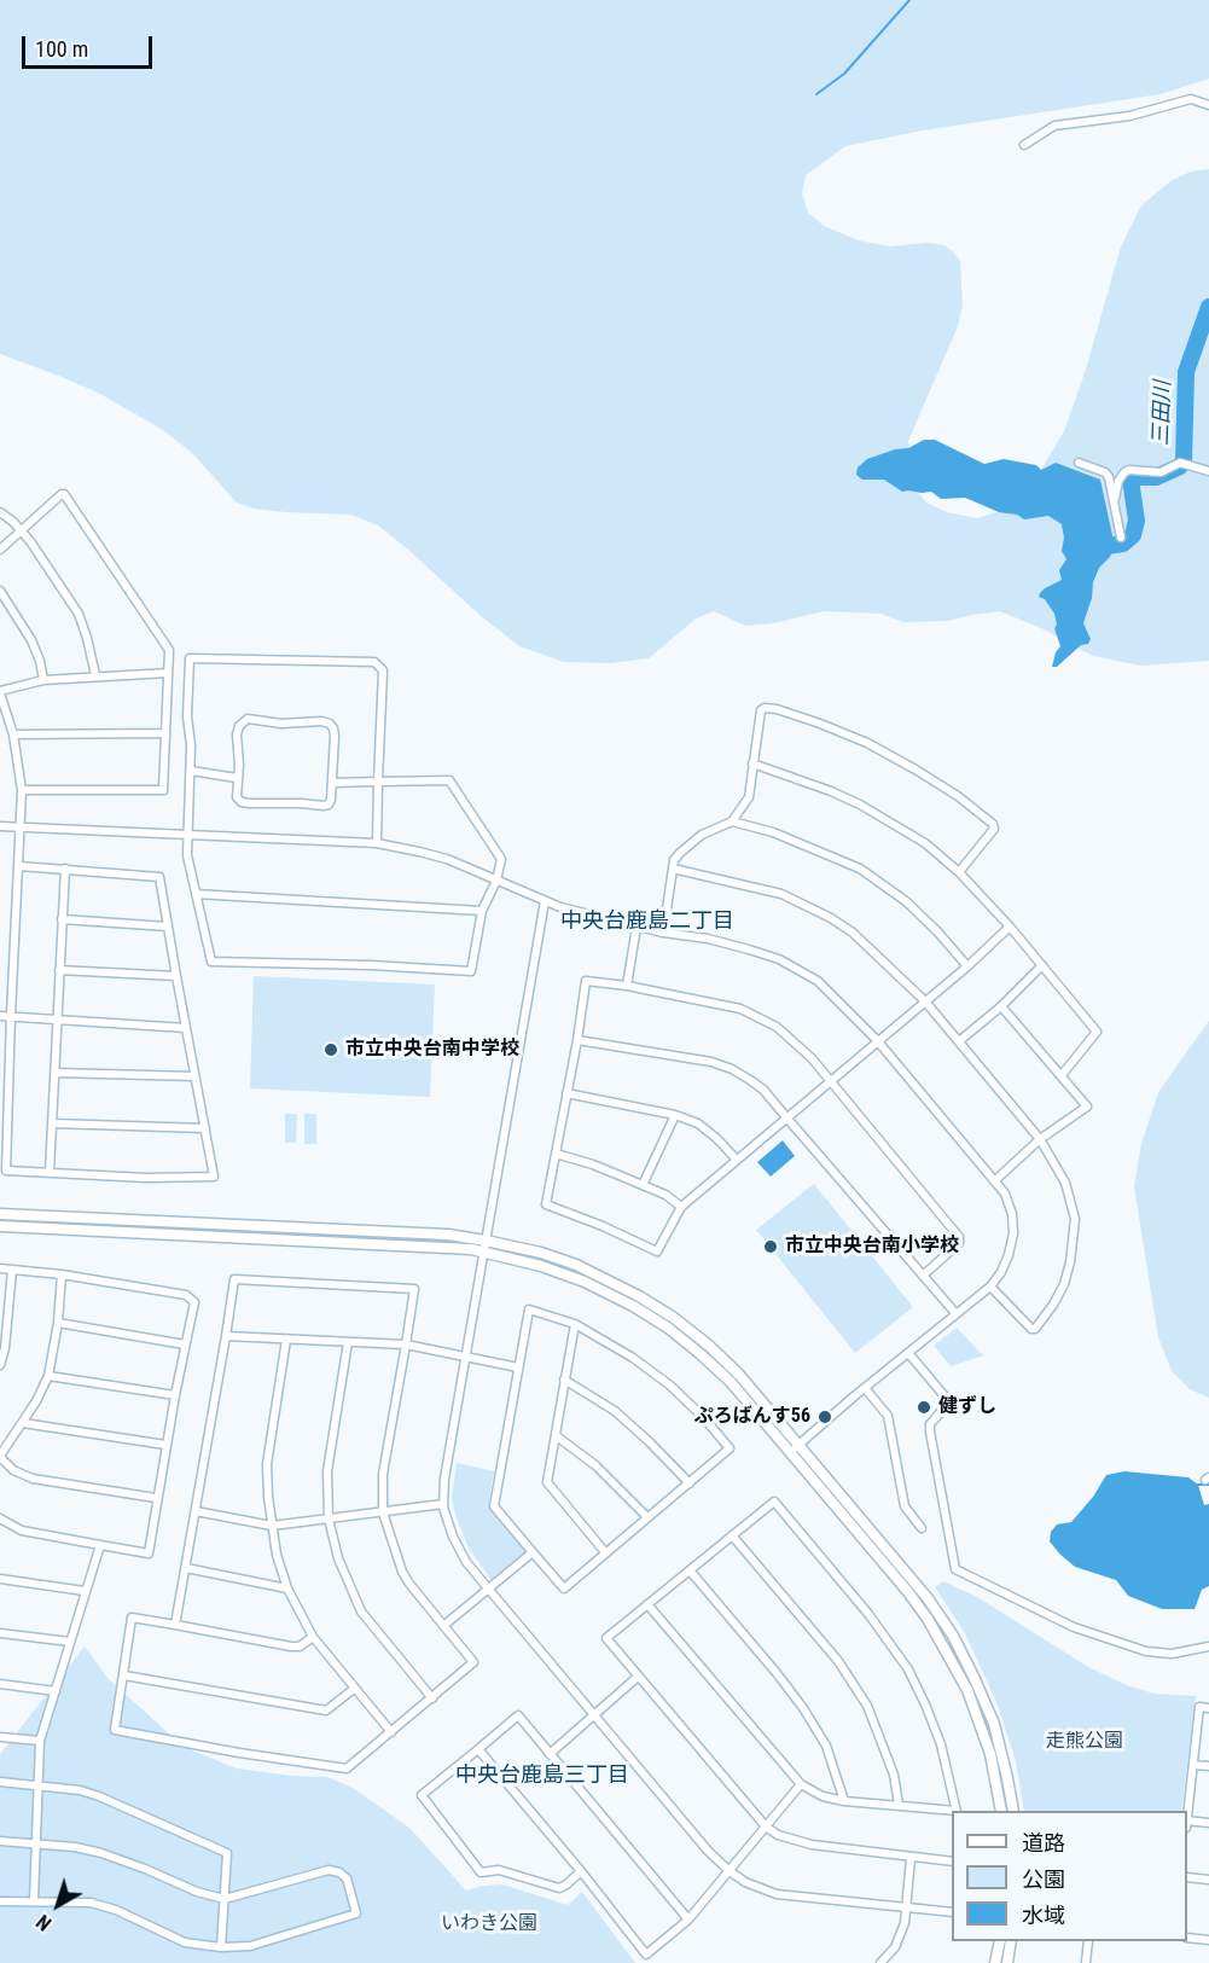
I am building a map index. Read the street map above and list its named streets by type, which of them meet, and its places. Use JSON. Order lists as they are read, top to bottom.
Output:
{
  "districts": ["中央台鹿島二丁目", "中央台鹿島三丁目"],
  "water": ["三田川"],
  "parks": ["走熊公園", "いわき公園"],
  "places": [
    "市立中央台南中学校",
    "市立中央台南小学校",
    "健ずし",
    "ぷろばんす56"
  ],
  "legend": ["道路", "公園", "水域"],
  "scale_bar": "100 m",
  "north": "bottom left"
}
